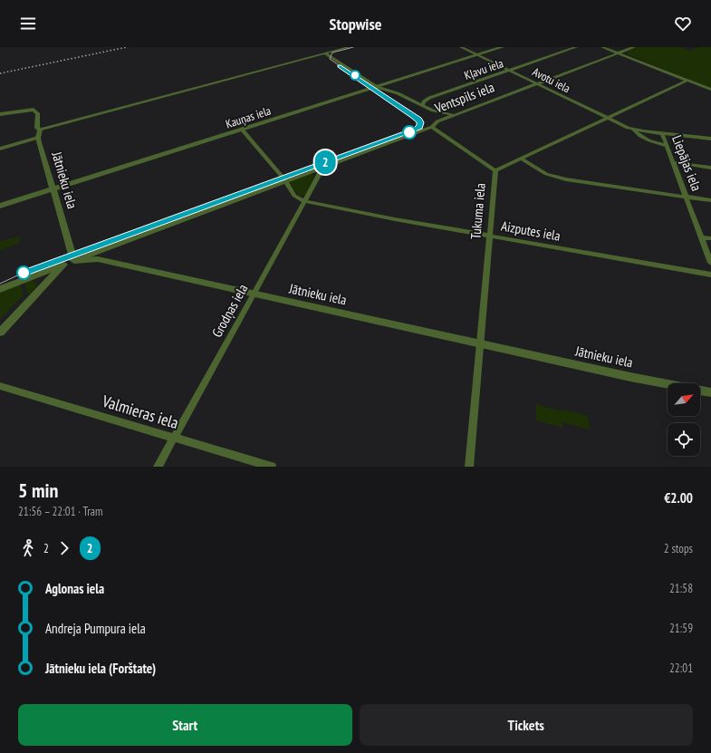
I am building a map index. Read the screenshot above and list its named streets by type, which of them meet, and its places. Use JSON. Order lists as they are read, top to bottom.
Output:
{
  "streets": {
    "street": [
      "Kļavu iela",
      "Avotu iela",
      "Ventspils iela",
      "Kauņas iela",
      "Liepājas iela",
      "Jātnieku iela",
      "Tukuma iela",
      "Aizputes iela",
      "Grodņas iela",
      "Valmieras iela"
    ]
  },
  "crossings": [
    ["Kļavu iela", "Avotu iela"],
    ["Avotu iela", "Ventspils iela"],
    ["Avotu iela", "Kauņas iela"],
    ["Avotu iela", "Liepājas iela"],
    ["Avotu iela", "Tukuma iela"],
    ["Ventspils iela", "Jātnieku iela"],
    ["Ventspils iela", "Grodņas iela"],
    ["Kauņas iela", "Jātnieku iela"],
    ["Jātnieku iela", "Tukuma iela"],
    ["Jātnieku iela", "Grodņas iela"],
    ["Tukuma iela", "Aizputes iela"],
    ["Aizputes iela", "Grodņas iela"],
    ["Grodņas iela", "Valmieras iela"]
  ],
  "lines": ["tram line 2"],
  "north": "top right",
  "page": {
    "header": "Stopwise",
    "on_map": "2",
    "heading": ["5 min", "21:56 – 22:01 · Tram", "€2.00"],
    "legs": ["2", "2", "2 stops"],
    "list": [
      {
        "name": "Aglonas iela",
        "value": "21:58"
      },
      {
        "name": "Andreja Pumpura iela",
        "value": "21:59"
      },
      {
        "name": "Jātnieku iela (Forštate)",
        "value": "22:01"
      }
    ],
    "buttons": ["Start", "Tickets"]
  }
}
